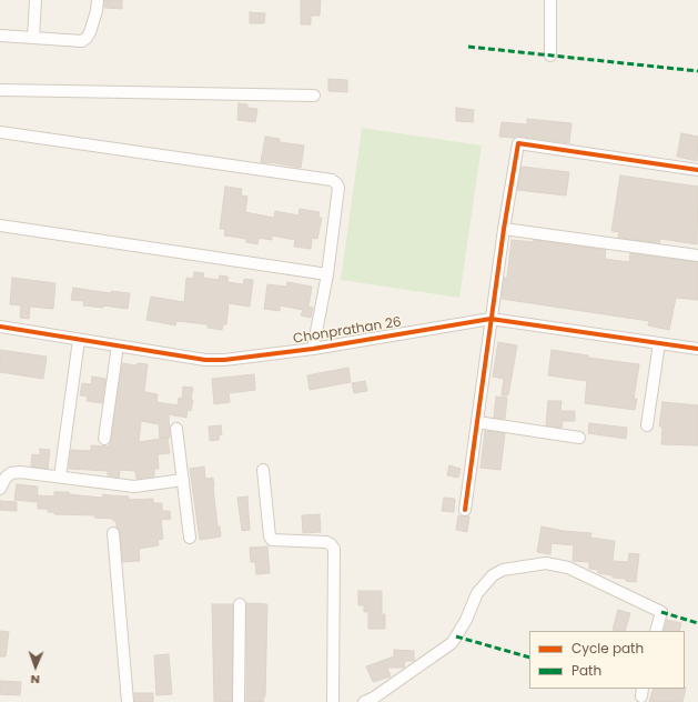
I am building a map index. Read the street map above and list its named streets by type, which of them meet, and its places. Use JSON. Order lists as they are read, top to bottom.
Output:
{
  "streets": {
    "street": ["Chonprathan 26"]
  },
  "legend": ["Cycle path", "Path"],
  "north": "bottom"
}
